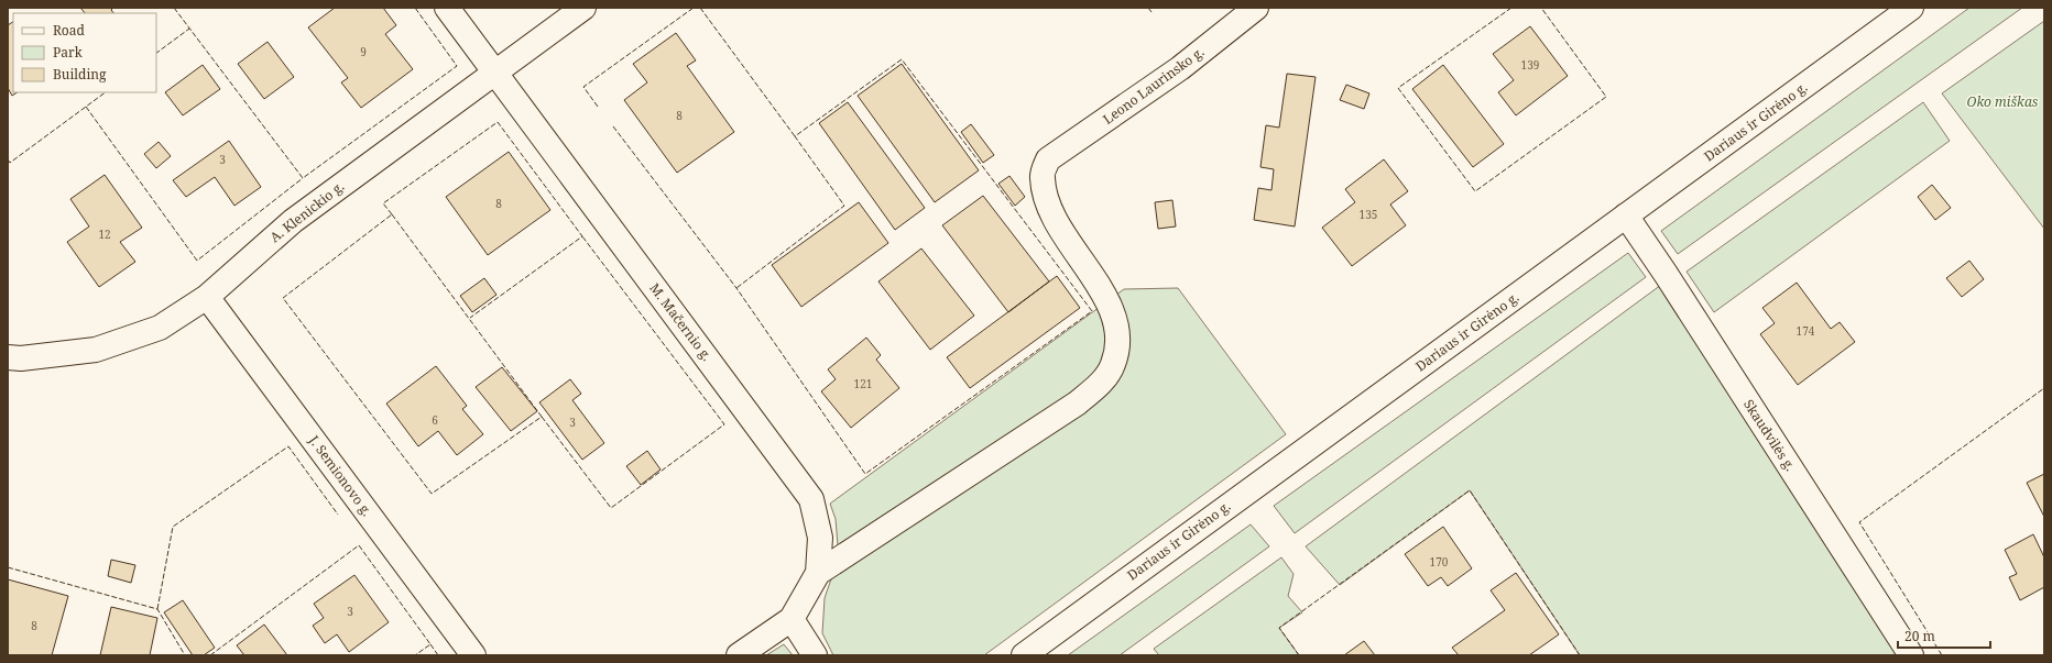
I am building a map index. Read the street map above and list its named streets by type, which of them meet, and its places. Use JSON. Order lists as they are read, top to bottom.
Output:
{
  "streets": {
    "main road": [
      "Leono Laurinsko g.",
      "Dariaus ir Girėno g.",
      "A. Klenickio g.",
      "M. Mačernio g.",
      "Skaudvilės g.",
      "J. Semionovo g."
    ]
  },
  "crossings": [
    ["Leono Laurinsko g.", "M. Mačernio g."],
    ["Dariaus ir Girėno g.", "Skaudvilės g."],
    ["A. Klenickio g.", "M. Mačernio g."],
    ["A. Klenickio g.", "J. Semionovo g."]
  ],
  "parks": ["Oko miškas"],
  "house_numbers": [
    "9",
    "139",
    "8",
    "3",
    "8",
    "135",
    "12",
    "174",
    "121",
    "6",
    "3",
    "170",
    "3",
    "8"
  ],
  "legend": ["Road", "Park", "Building"],
  "scale_bar": "20 m"
}
